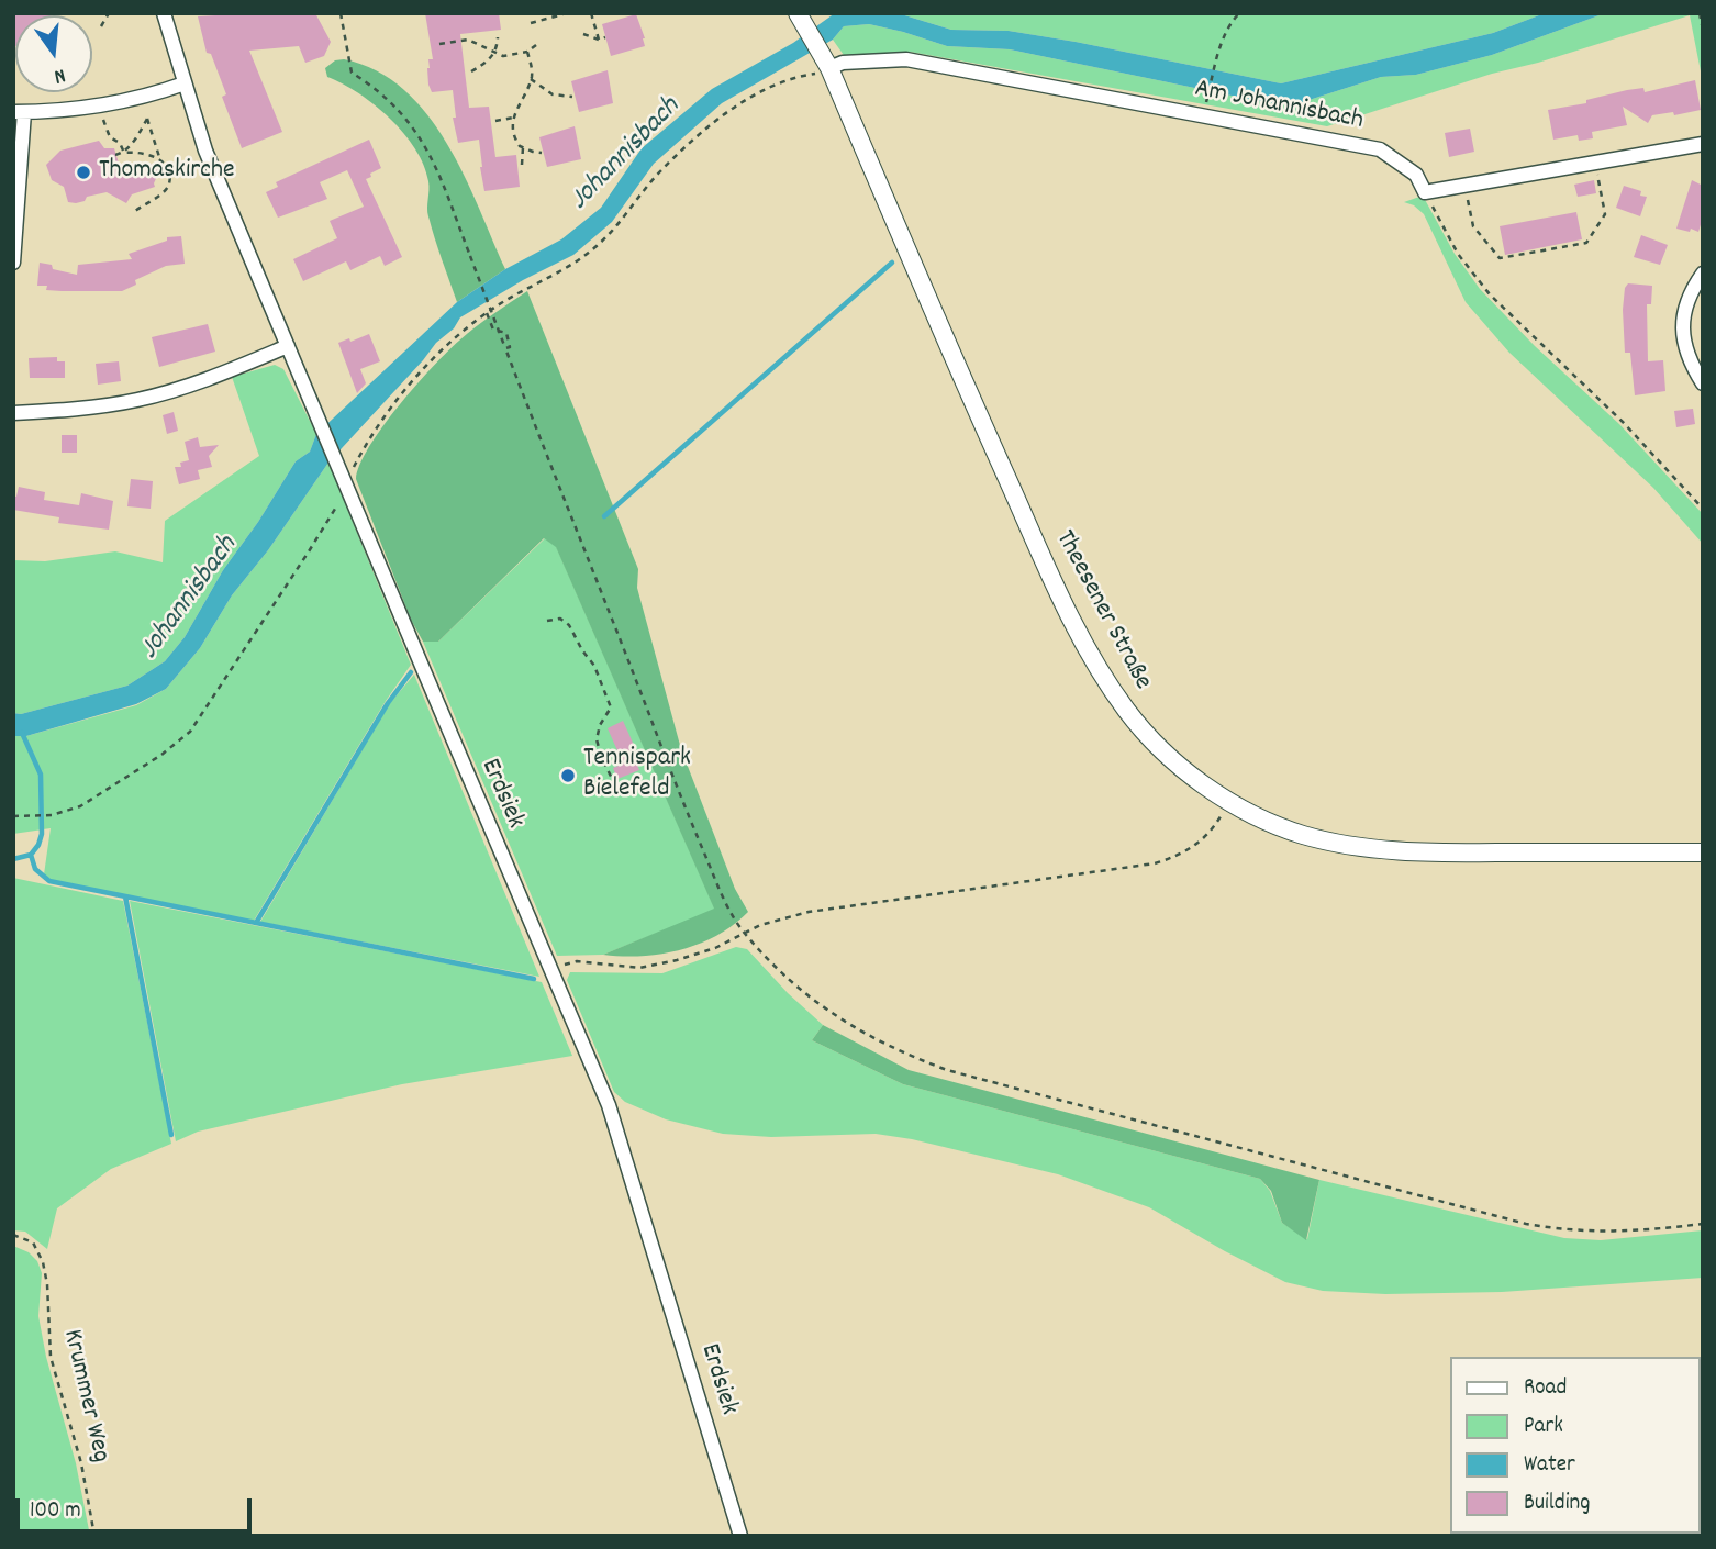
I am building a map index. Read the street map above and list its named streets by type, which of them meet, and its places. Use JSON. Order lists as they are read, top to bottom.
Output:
{
  "streets": {
    "street": ["Am Johannisbach", "Theesener Straße", "Erdsiek"],
    "path": ["Krummer Weg"]
  },
  "crossings": [
    ["Am Johannisbach", "Theesener Straße"]
  ],
  "water": ["Johannisbach"],
  "places": ["Thomaskirche", "Tennispark Bielefeld"],
  "legend": [
    "Road",
    "Park",
    "Water",
    "Building"
  ],
  "scale_bar": "100 m",
  "north": "bottom"
}
